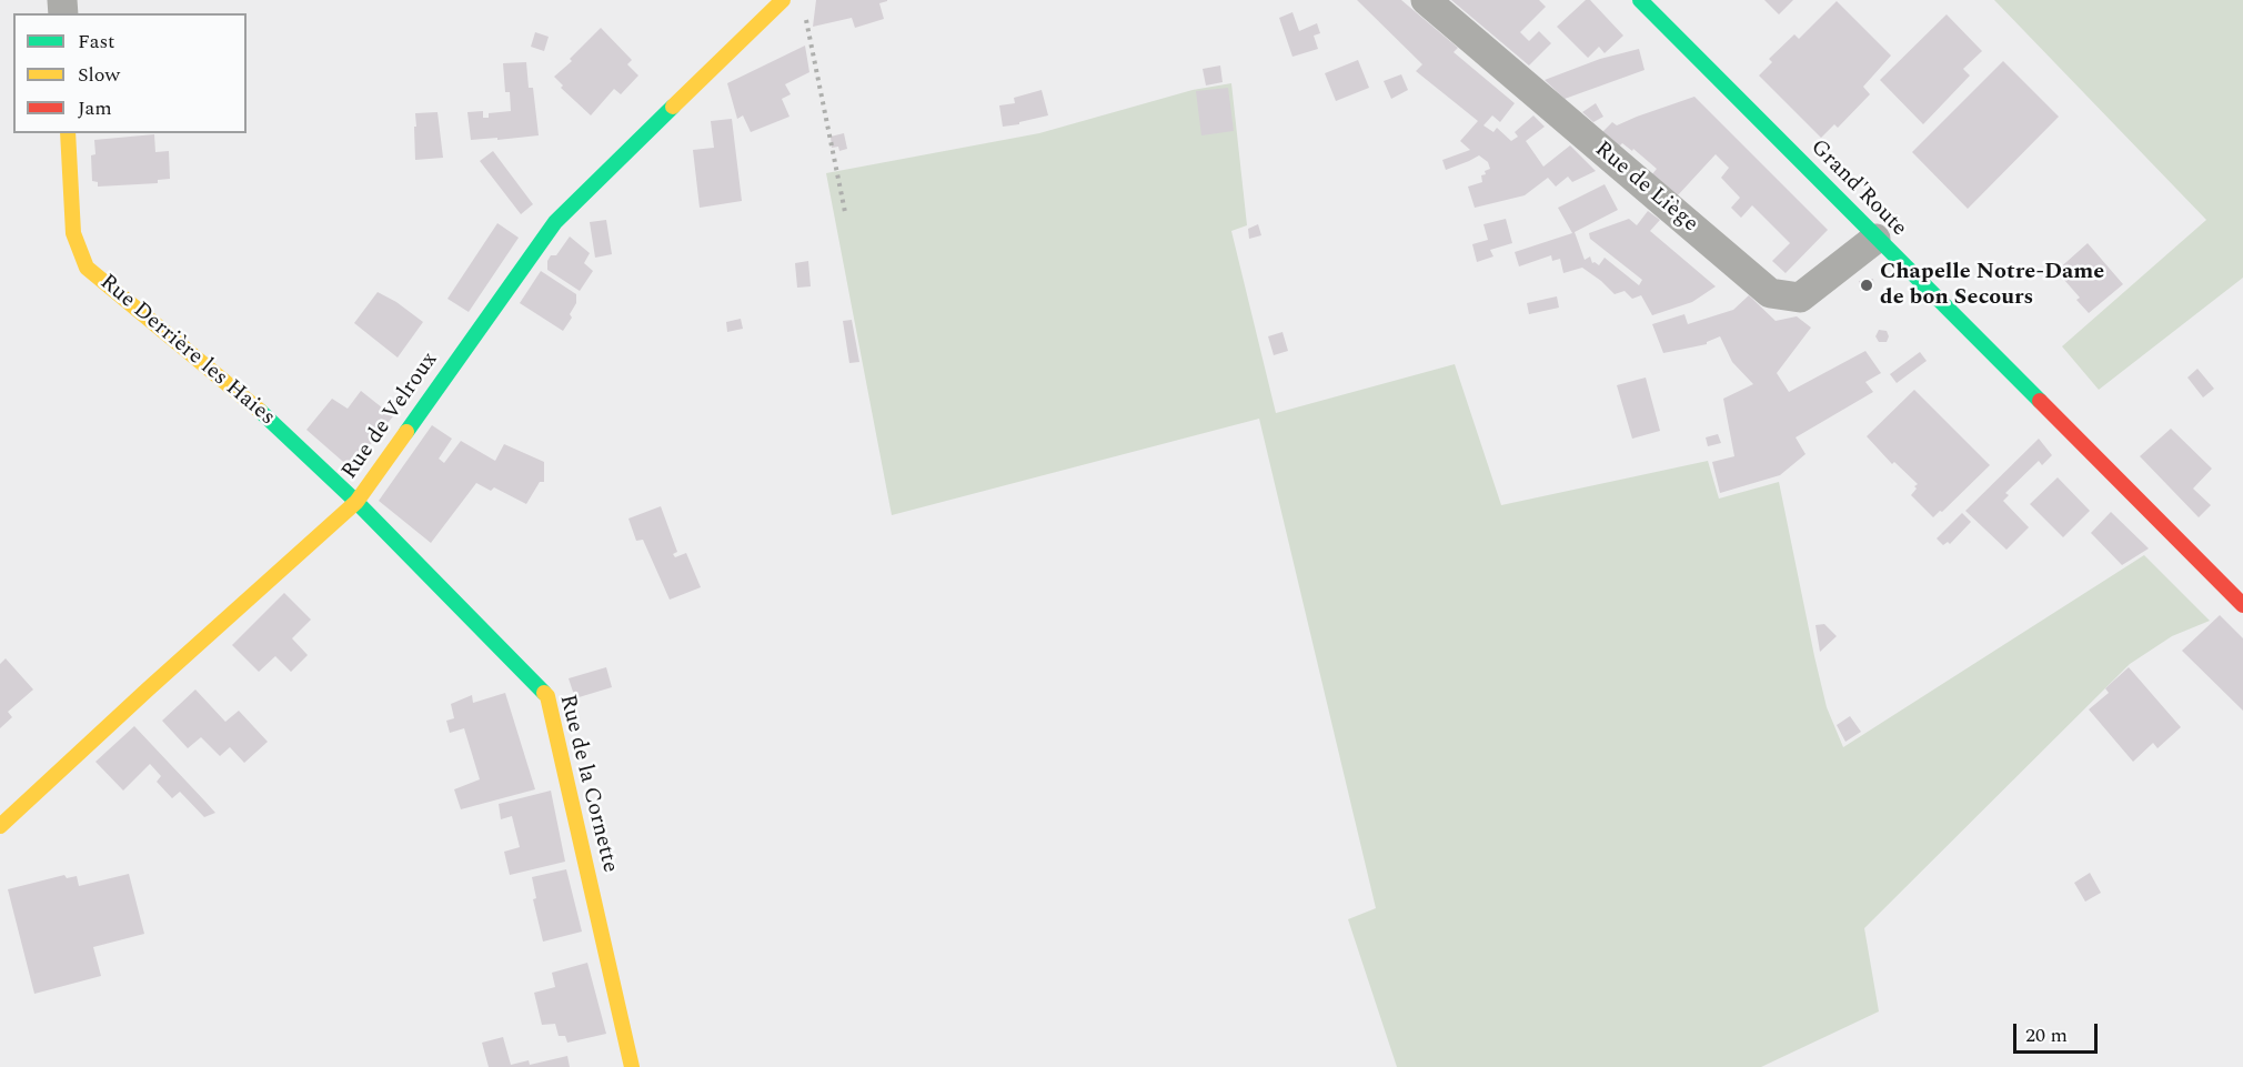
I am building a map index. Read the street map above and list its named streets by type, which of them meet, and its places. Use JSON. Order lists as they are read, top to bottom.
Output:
{
  "streets": {
    "street": [
      "Rue de Liège",
      "Grand'Route",
      "Rue Derrière les Haies",
      "Rue de Velroux",
      "Rue de la Cornette"
    ]
  },
  "crossings": [
    ["Rue de Liège", "Grand'Route"],
    ["Rue Derrière les Haies", "Rue de Velroux"],
    ["Rue Derrière les Haies", "Rue de la Cornette"],
    ["Rue de Velroux", "Rue de la Cornette"]
  ],
  "places": ["Chapelle Notre-Dame de bon Secours"],
  "legend": ["Fast", "Slow", "Jam"],
  "scale_bar": "20 m"
}
